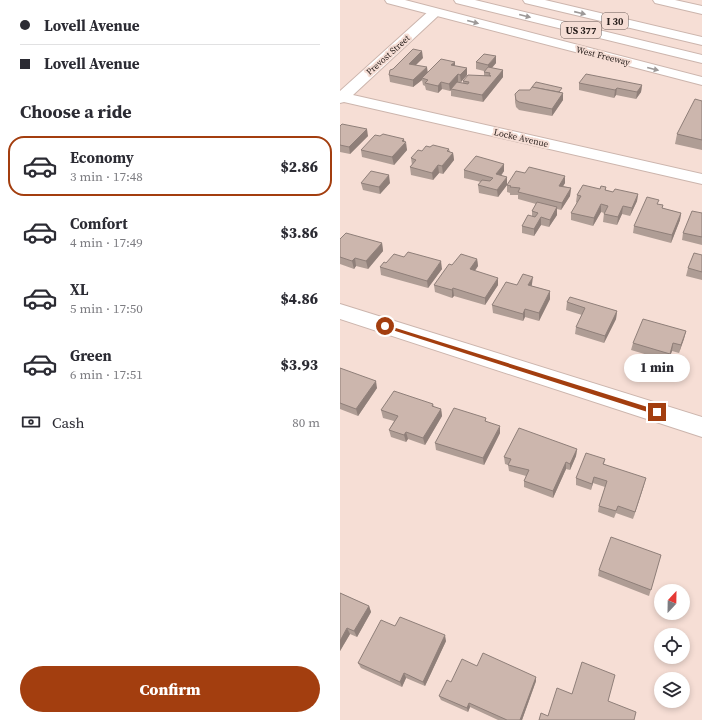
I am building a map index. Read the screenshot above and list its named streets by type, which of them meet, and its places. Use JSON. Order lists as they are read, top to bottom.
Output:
{
  "streets": {
    "main road": [
      "I 30",
      "US 377",
      "Prevost Street",
      "West Freeway",
      "Locke Avenue"
    ]
  },
  "crossings": [
    ["Prevost Street", "West Freeway"],
    ["Prevost Street", "Locke Avenue"]
  ],
  "north": "top",
  "page": {
    "banner": ["Lovell Avenue", "Lovell Avenue"],
    "heading": "Choose a ride",
    "list": [
      {
        "name": "Economy",
        "note": "3 min · 17:48",
        "value": "$2.86"
      },
      {
        "name": "Comfort",
        "note": "4 min · 17:49",
        "value": "$3.86"
      },
      {
        "name": "XL",
        "note": "5 min · 17:50",
        "value": "$4.86"
      },
      {
        "name": "Green",
        "note": "6 min · 17:51",
        "value": "$3.93"
      }
    ],
    "bubble": "1 min",
    "pay": ["Cash", "80 m"],
    "buttons": "Confirm"
  }
}
